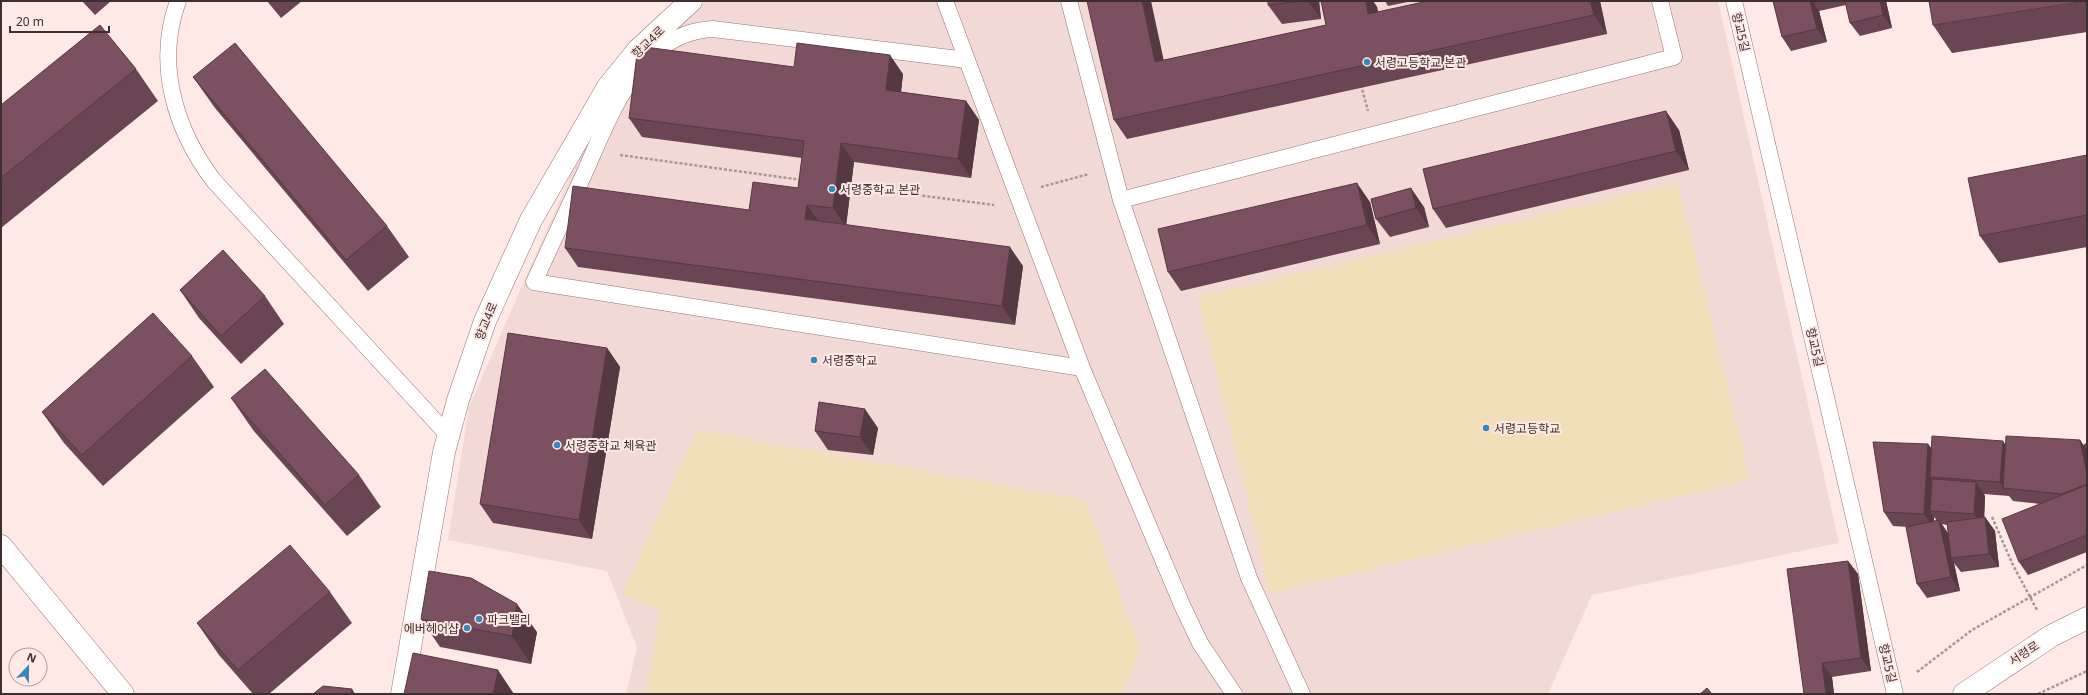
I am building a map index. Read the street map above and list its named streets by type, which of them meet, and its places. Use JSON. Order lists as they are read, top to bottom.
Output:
{
  "streets": {
    "street": ["향교4로", "서령로"],
    "lane": ["향교5길"]
  },
  "places": [
    "서령고등학교 본관",
    "서령중학교 본관",
    "서령중학교",
    "서령고등학교",
    "서령중학교 체육관",
    "파크밸리",
    "에버헤어샵"
  ],
  "scale_bar": "20 m",
  "north": "top"
}
